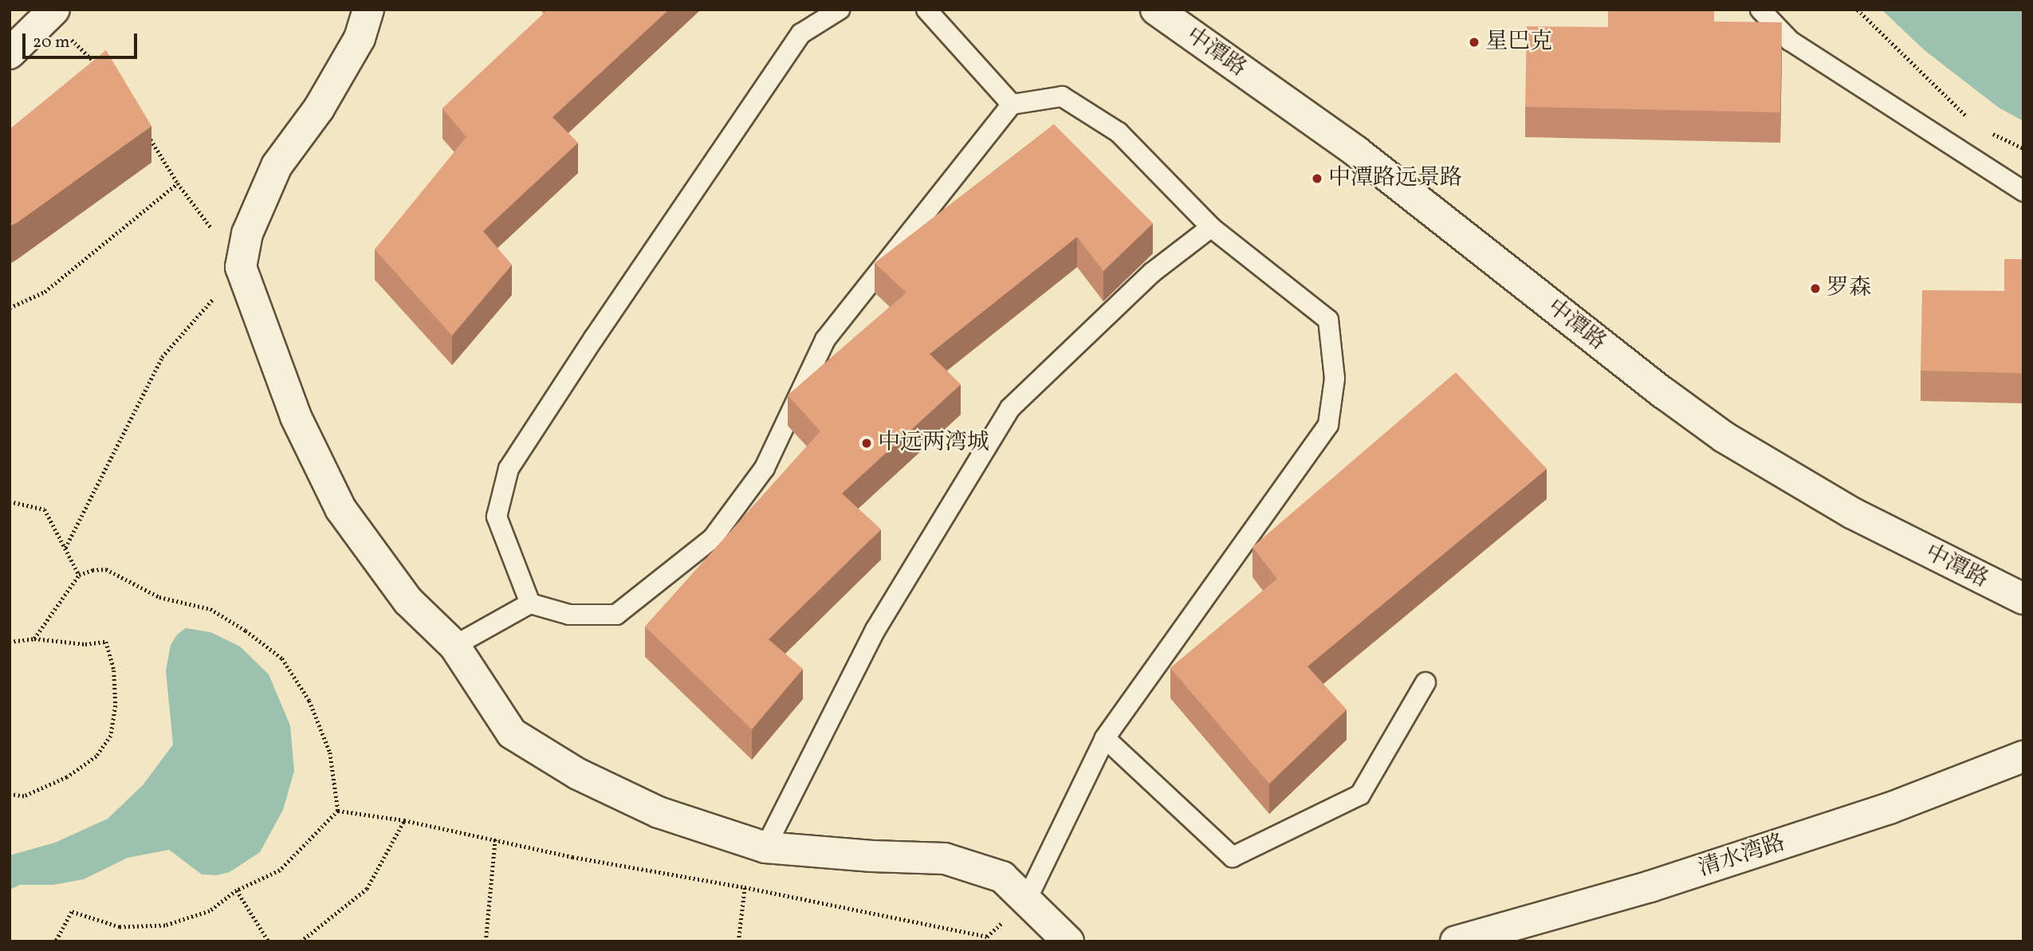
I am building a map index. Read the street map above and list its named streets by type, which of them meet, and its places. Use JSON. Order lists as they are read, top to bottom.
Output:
{
  "streets": {
    "street": ["中潭路", "清水湾路"]
  },
  "places": [
    "星巴克",
    "中潭路远景路",
    "罗森",
    "中远两湾城"
  ],
  "scale_bar": "20 m"
}
